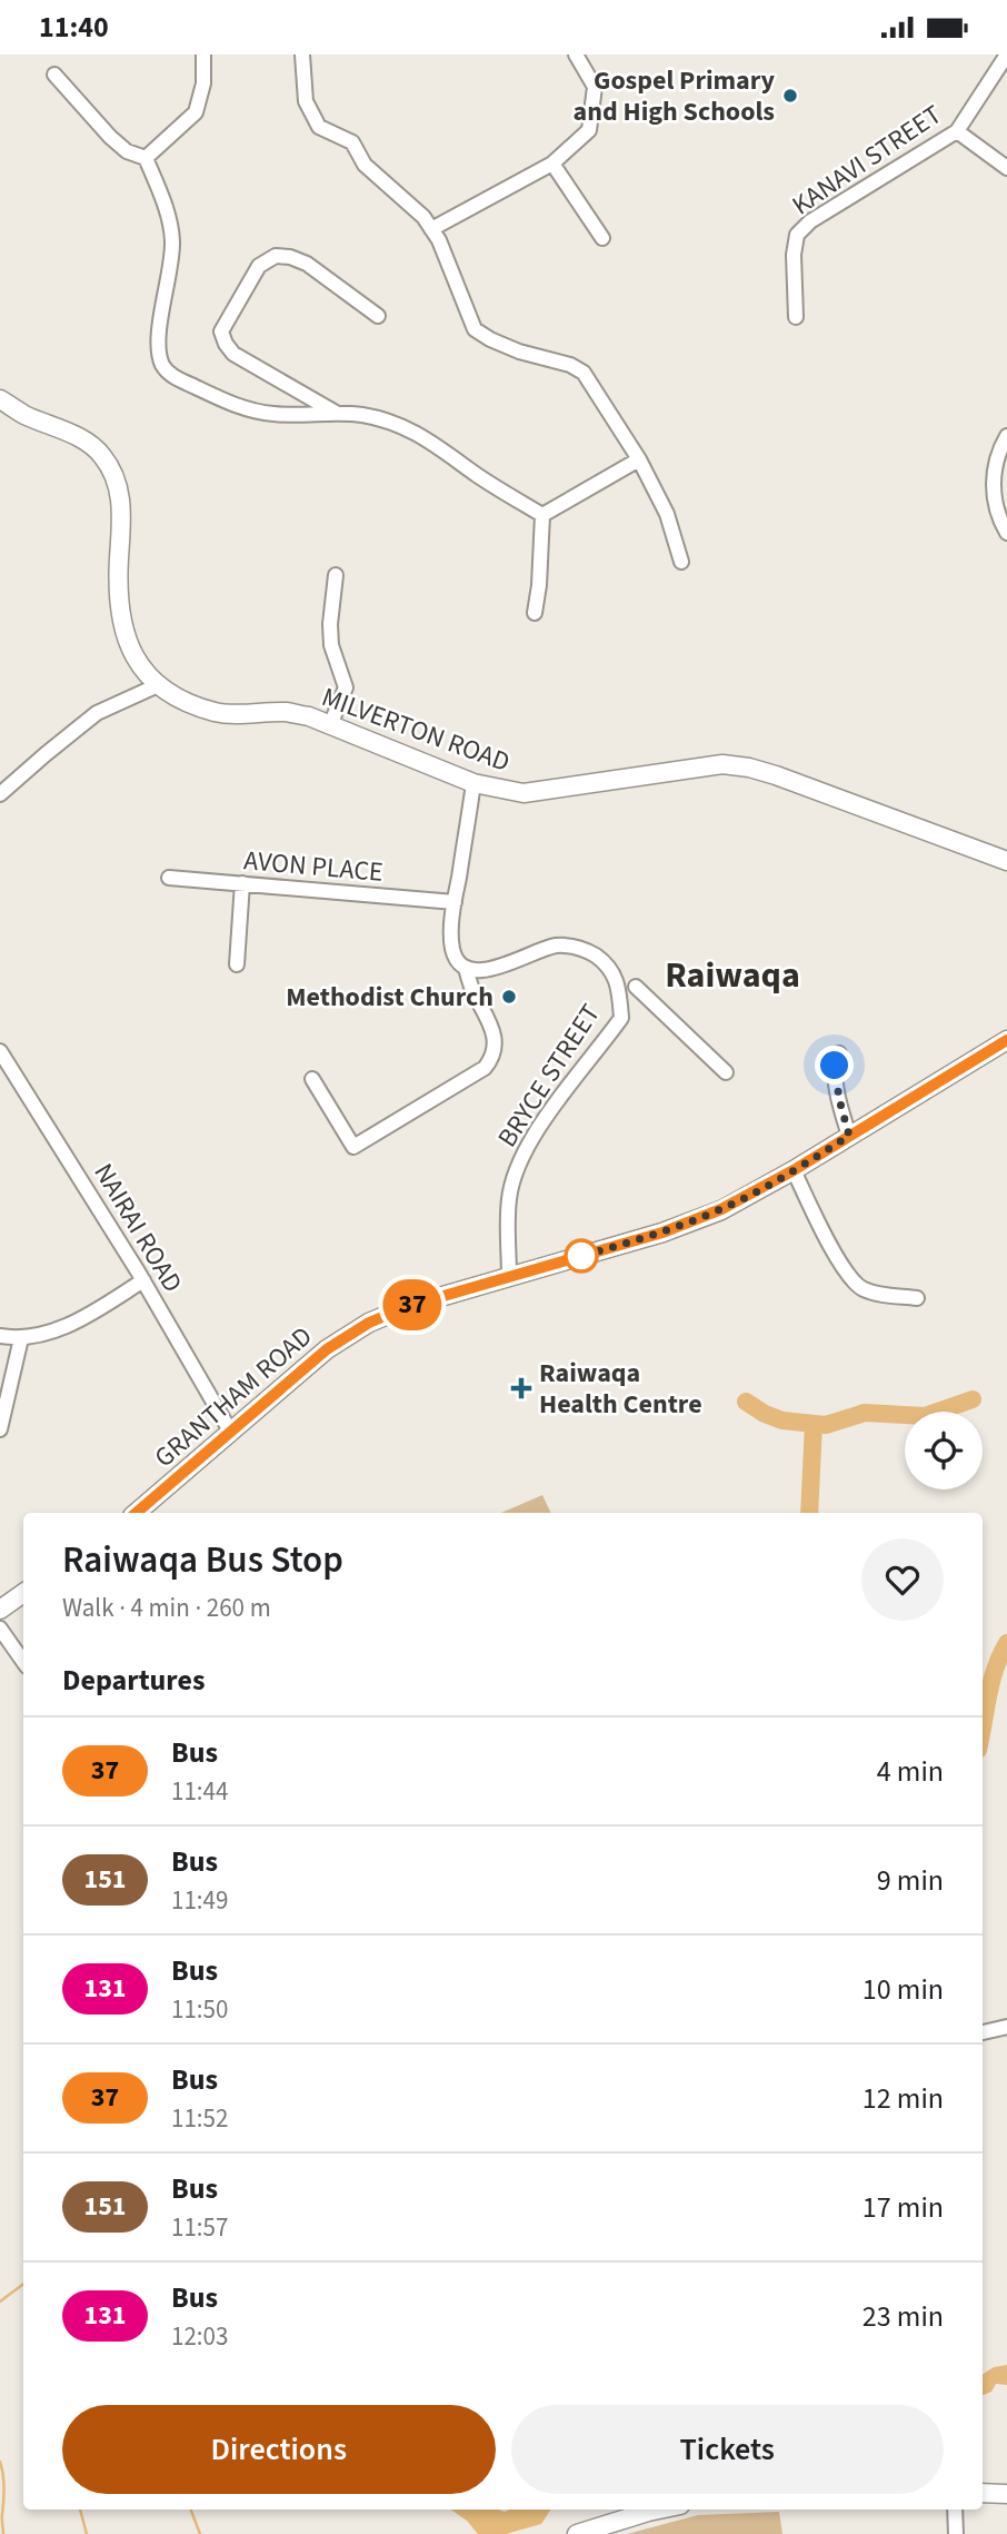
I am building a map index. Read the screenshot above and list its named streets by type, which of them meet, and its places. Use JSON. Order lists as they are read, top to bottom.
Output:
{
  "streets": {
    "main road": ["MILVERTON ROAD", "GRANTHAM ROAD"],
    "street": [
      "KANAVI STREET",
      "AVON PLACE",
      "BRYCE STREET",
      "NAIRAI ROAD"
    ]
  },
  "crossings": [
    ["BRYCE STREET", "GRANTHAM ROAD"],
    ["NAIRAI ROAD", "GRANTHAM ROAD"]
  ],
  "districts": ["Raiwaqa"],
  "places": {
    "other": ["Gospel Primary and High Schools", "Methodist Church"],
    "health": ["Raiwaqa Health Centre"]
  },
  "lines": ["bus line 37"],
  "page": {
    "status": "11:40",
    "on_map": "37",
    "heading": [
      ["Raiwaqa Bus Stop", "Walk · 4 min · 260 m"],
      "Departures"
    ],
    "list": [
      {
        "mark": "37",
        "name": "Bus",
        "note": "11:44",
        "value": "4 min"
      },
      {
        "mark": "151",
        "name": "Bus",
        "note": "11:49",
        "value": "9 min"
      },
      {
        "mark": "131",
        "name": "Bus",
        "note": "11:50",
        "value": "10 min"
      },
      {
        "mark": "37",
        "name": "Bus",
        "note": "11:52",
        "value": "12 min"
      },
      {
        "mark": "151",
        "name": "Bus",
        "note": "11:57",
        "value": "17 min"
      },
      {
        "mark": "131",
        "name": "Bus",
        "note": "12:03",
        "value": "23 min"
      }
    ],
    "buttons": ["Directions", "Tickets"]
  }
}
